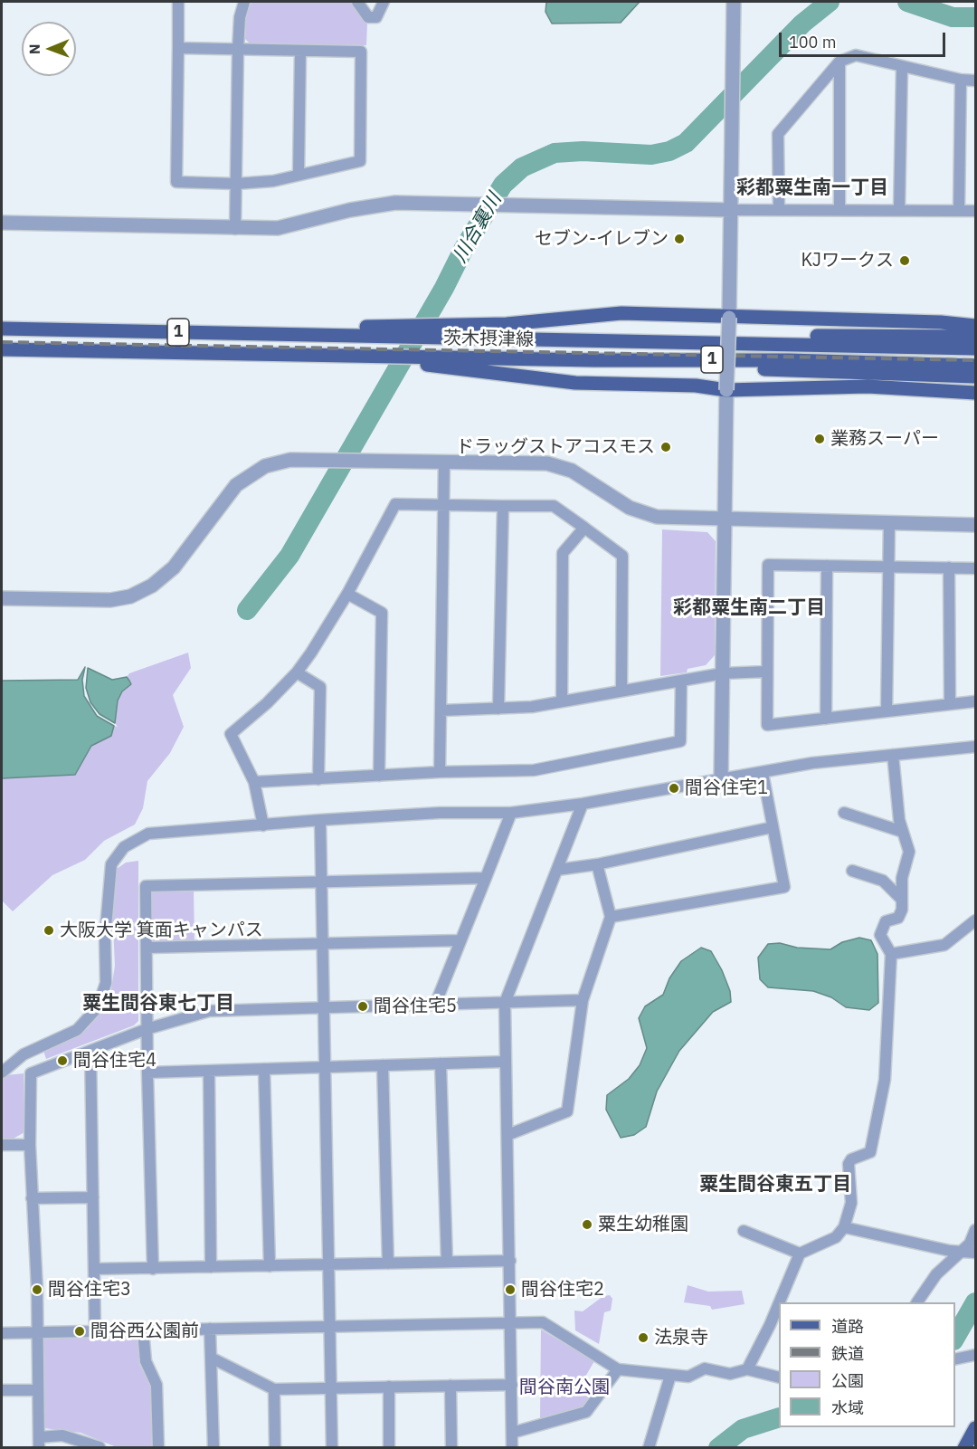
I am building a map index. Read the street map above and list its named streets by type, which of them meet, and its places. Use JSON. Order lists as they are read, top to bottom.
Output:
{
  "streets": {
    "main road": ["1", "茨木摂津線"]
  },
  "crossings": [
    ["1", "茨木摂津線"]
  ],
  "districts": [
    "彩都粟生南一丁目",
    "彩都粟生南二丁目",
    "粟生間谷東七丁目",
    "粟生間谷東五丁目"
  ],
  "water": ["川合裏川"],
  "parks": ["間谷南公園"],
  "places": [
    "セブン-イレブン",
    "KJワークス",
    "業務スーパー",
    "ドラッグストアコスモス",
    "間谷住宅1",
    "大阪大学 箕面キャンパス",
    "間谷住宅5",
    "間谷住宅4",
    "粟生幼稚園",
    "間谷住宅3",
    "間谷住宅2",
    "間谷西公園前",
    "法泉寺"
  ],
  "legend": [
    "道路",
    "鉄道",
    "公園",
    "水域"
  ],
  "scale_bar": "100 m",
  "north": "left"
}
